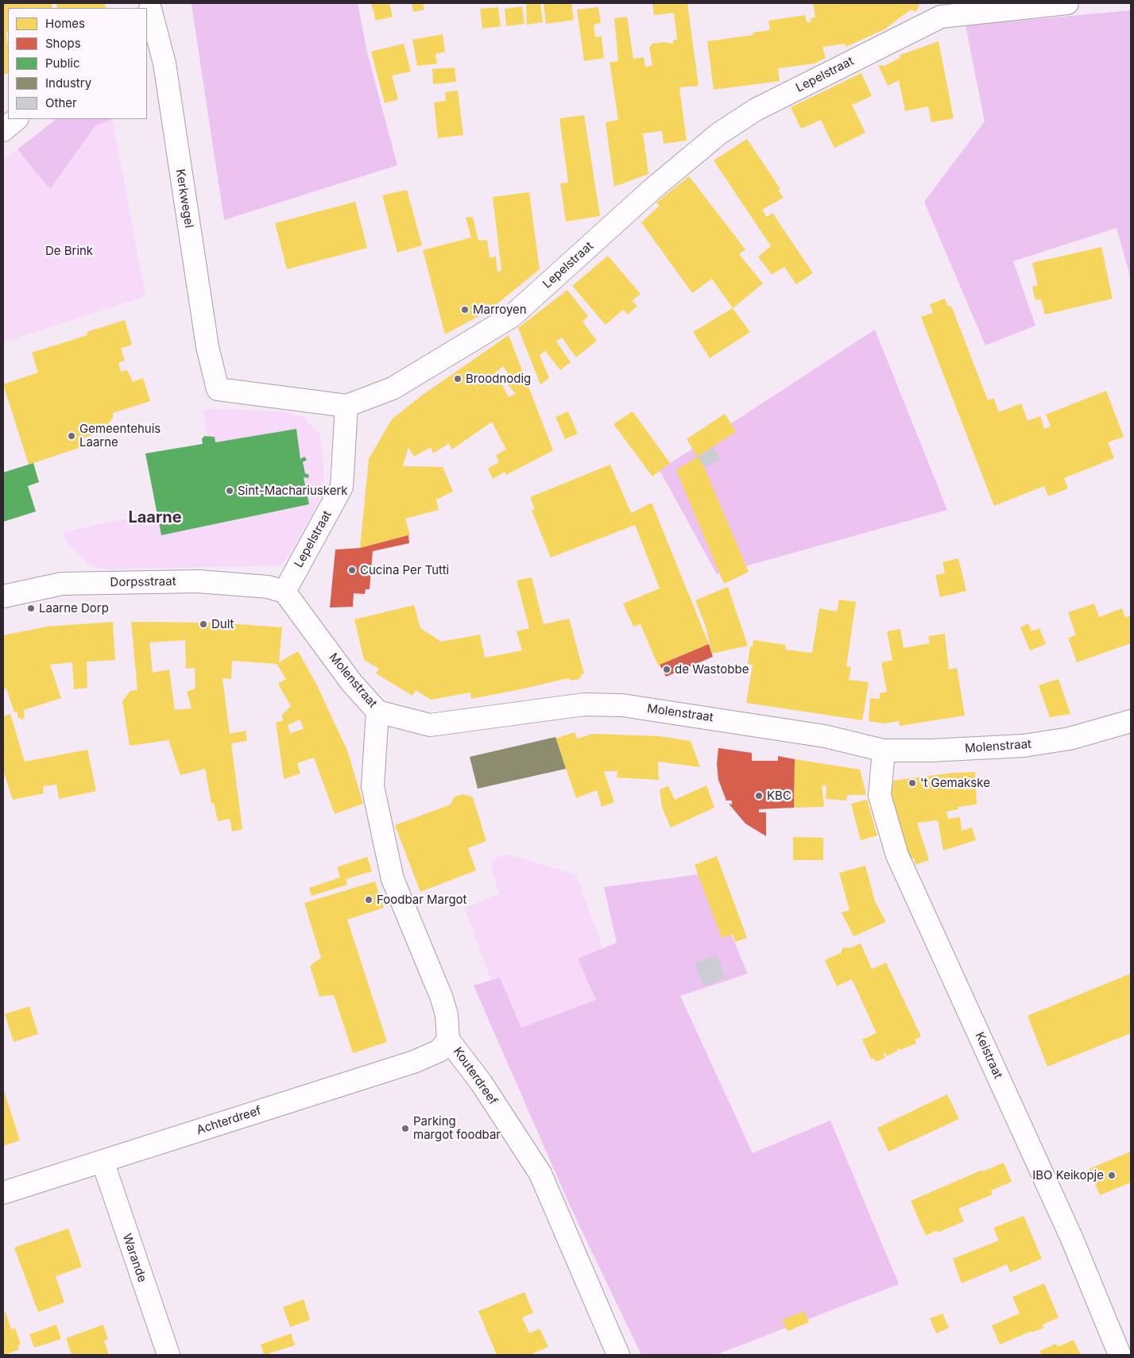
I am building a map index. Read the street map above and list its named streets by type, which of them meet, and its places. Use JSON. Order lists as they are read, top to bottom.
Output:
{
  "streets": {
    "street": [
      "Lepelstraat",
      "Kerkwegel",
      "Dorpsstraat",
      "Molenstraat",
      "Keistraat",
      "Kouterdreef",
      "Achterdreef",
      "Warande"
    ]
  },
  "crossings": [
    ["Lepelstraat", "Kerkwegel"],
    ["Lepelstraat", "Dorpsstraat"],
    ["Lepelstraat", "Molenstraat"],
    ["Dorpsstraat", "Molenstraat"],
    ["Molenstraat", "Keistraat"],
    ["Molenstraat", "Kouterdreef"],
    ["Kouterdreef", "Achterdreef"],
    ["Achterdreef", "Warande"]
  ],
  "districts": ["Laarne"],
  "parks": ["De Brink"],
  "places": [
    "Marroyen",
    "Broodnodig",
    "Gemeentehuis Laarne",
    "Sint-Machariuskerk",
    "Cucina Per Tutti",
    "Laarne Dorp",
    "Dult",
    "de Wastobbe",
    "'t Gemakske",
    "KBC",
    "Foodbar Margot",
    "Parking margot foodbar",
    "IBO Keikopje"
  ],
  "legend": [
    "Homes",
    "Shops",
    "Public",
    "Industry",
    "Other"
  ]
}
